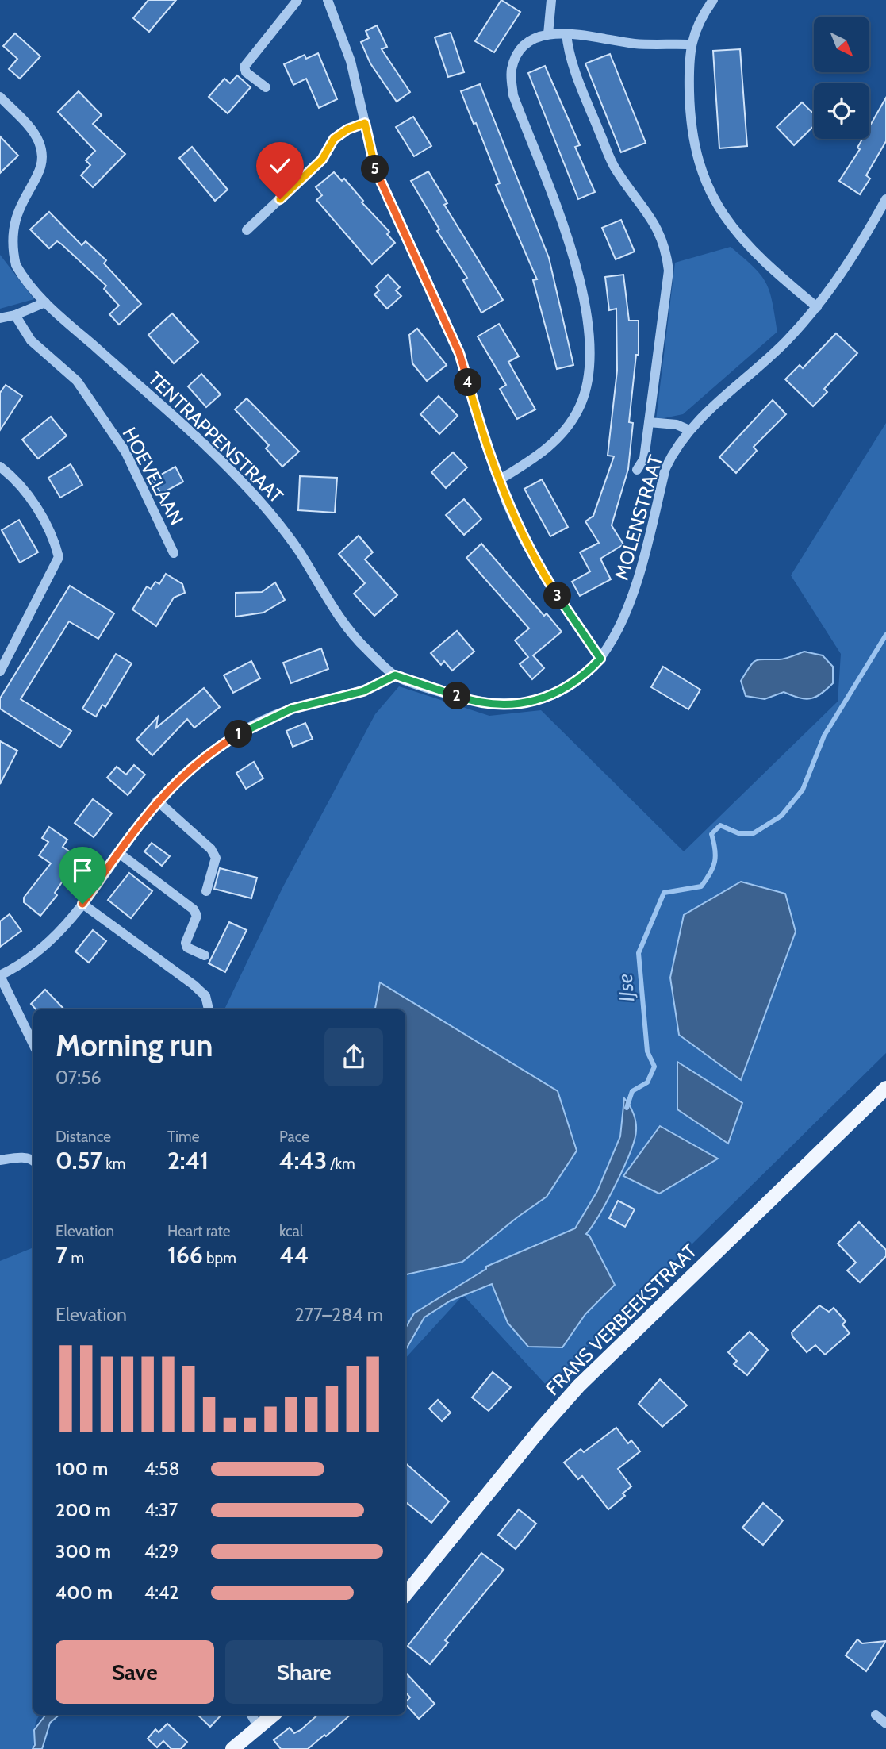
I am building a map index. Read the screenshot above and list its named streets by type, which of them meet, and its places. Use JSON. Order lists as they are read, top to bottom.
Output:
{
  "streets": {
    "main road": ["FRANS VERBEEKSTRAAT"],
    "street": ["TENTRAPPENSTRAAT", "HOEVELAAN", "MOLENSTRAAT"]
  },
  "crossings": [
    ["TENTRAPPENSTRAAT", "MOLENSTRAAT"]
  ],
  "water": ["IJse"],
  "north": "bottom right",
  "page": {
    "pins": [
      "5",
      "4",
      "3",
      "2",
      "1"
    ],
    "heading": ["Morning run", "07:56"],
    "stats": [
      ["Distance", "0.57 km"],
      ["Time", "2:41"],
      ["Pace", "4:43 /km"],
      ["Elevation", "7 m"],
      ["Heart rate", "166 bpm"],
      ["kcal", "44"]
    ],
    "chart": ["Elevation", "277–284 m"],
    "list": [
      {
        "name": "100 m",
        "note": "4:58"
      },
      {
        "name": "200 m",
        "note": "4:37"
      },
      {
        "name": "300 m",
        "note": "4:29"
      },
      {
        "name": "400 m",
        "note": "4:42"
      }
    ],
    "buttons": ["Save", "Share"]
  }
}
